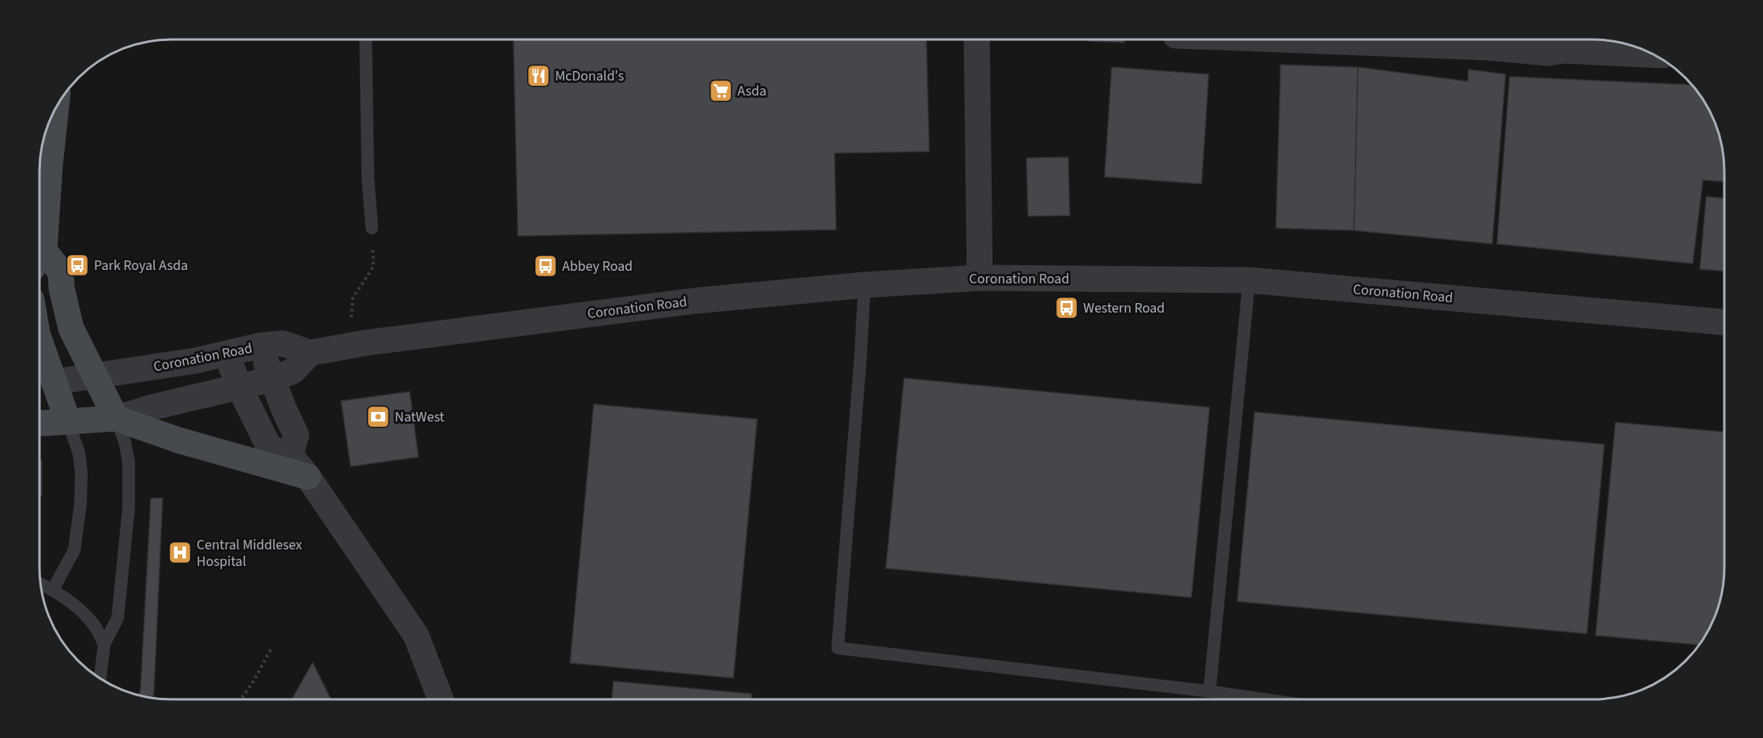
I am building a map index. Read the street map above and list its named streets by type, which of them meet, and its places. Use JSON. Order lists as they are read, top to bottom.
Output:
{
  "streets": {
    "street": ["Coronation Road"]
  },
  "places": {
    "restaurant": ["McDonald's"],
    "supermarket": ["Asda"],
    "bus stop": ["Park Royal Asda", "Abbey Road", "Western Road"],
    "bank": ["NatWest"],
    "hospital": ["Central Middlesex Hospital"]
  }
}
